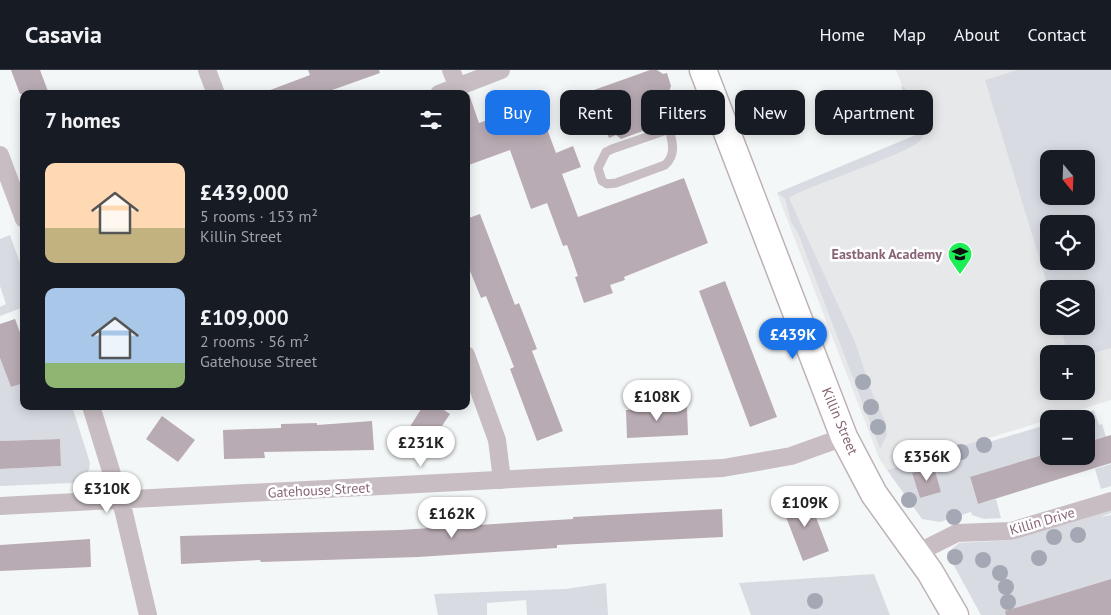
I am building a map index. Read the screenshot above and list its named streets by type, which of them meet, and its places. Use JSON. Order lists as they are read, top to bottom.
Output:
{
  "streets": {
    "main road": ["Killin Street"],
    "street": ["Gatehouse Street", "Killin Drive"]
  },
  "crossings": [
    ["Killin Street", "Gatehouse Street"],
    ["Killin Street", "Killin Drive"]
  ],
  "places": {
    "school or university": ["Eastbank Academy"]
  },
  "north": "bottom",
  "page": {
    "header": "Casavia",
    "nav": [
      "Home",
      "Map",
      "About",
      "Contact"
    ],
    "chip": [
      "Buy",
      "Rent",
      "Filters",
      "New",
      "Apartment"
    ],
    "heading": "7 homes",
    "map_buttons": ["+", "−"],
    "list": [
      {
        "name": "£439,000",
        "note": "5 rooms · 153 m² · Killin Street"
      },
      {
        "name": "£109,000",
        "note": "2 rooms · 56 m² · Gatehouse Street"
      }
    ],
    "price": [
      "£439K",
      "£108K",
      "£231K",
      "£356K",
      "£310K",
      "£109K",
      "£162K"
    ]
  }
}
